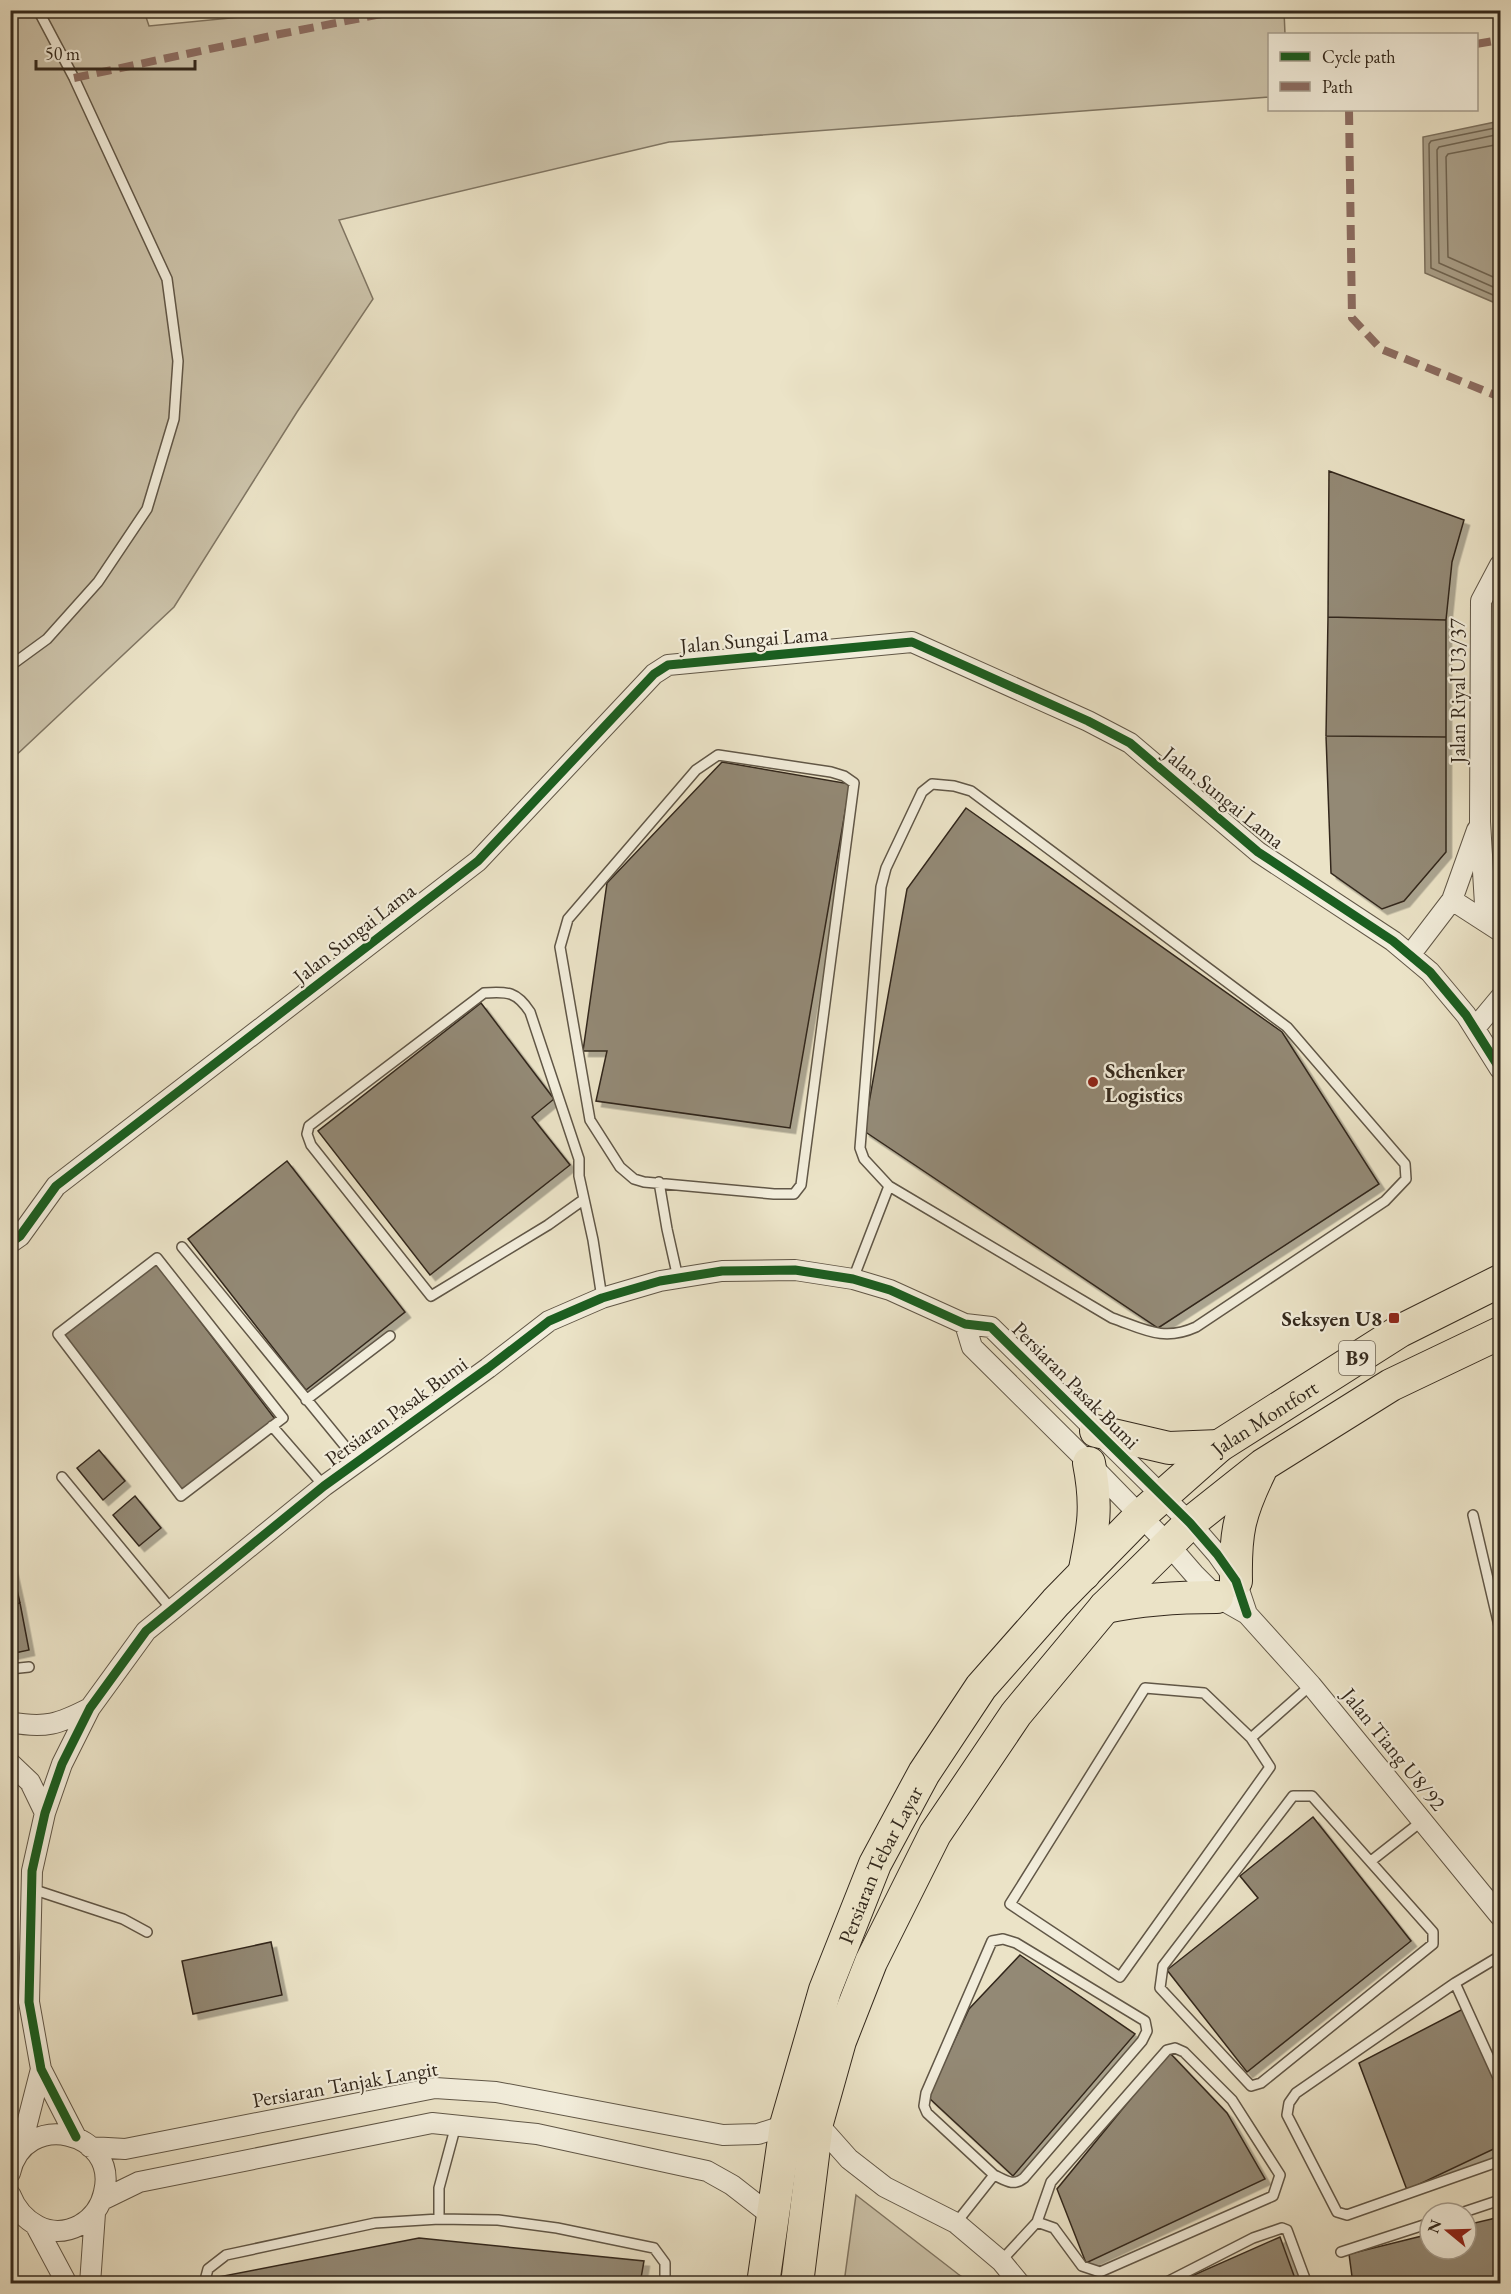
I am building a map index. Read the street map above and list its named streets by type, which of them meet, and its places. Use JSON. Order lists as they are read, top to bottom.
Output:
{
  "streets": {
    "main road": ["B9", "Jalan Montfort", "Persiaran Tebar Layar"],
    "street": [
      "Jalan Sungai Lama",
      "Jalan Riyal U3/37",
      "Persiaran Pasak Bumi",
      "Jalan Tiang U8/92",
      "Persiaran Tanjak Langit"
    ]
  },
  "crossings": [
    ["Persiaran Pasak Bumi", "Jalan Montfort"],
    ["Persiaran Pasak Bumi", "Jalan Tiang U8/92"],
    ["Persiaran Pasak Bumi", "Persiaran Tebar Layar"],
    ["Persiaran Pasak Bumi", "Persiaran Tanjak Langit"],
    ["Jalan Montfort", "Jalan Tiang U8/92"],
    ["Jalan Montfort", "Persiaran Tebar Layar"],
    ["Jalan Tiang U8/92", "Persiaran Tebar Layar"],
    ["Persiaran Tebar Layar", "Persiaran Tanjak Langit"]
  ],
  "places": {
    "other": ["Schenker Logistics"],
    "transit": ["Seksyen U8"]
  },
  "legend": ["Cycle path", "Path"],
  "scale_bar": "50 m",
  "north": "left"
}
